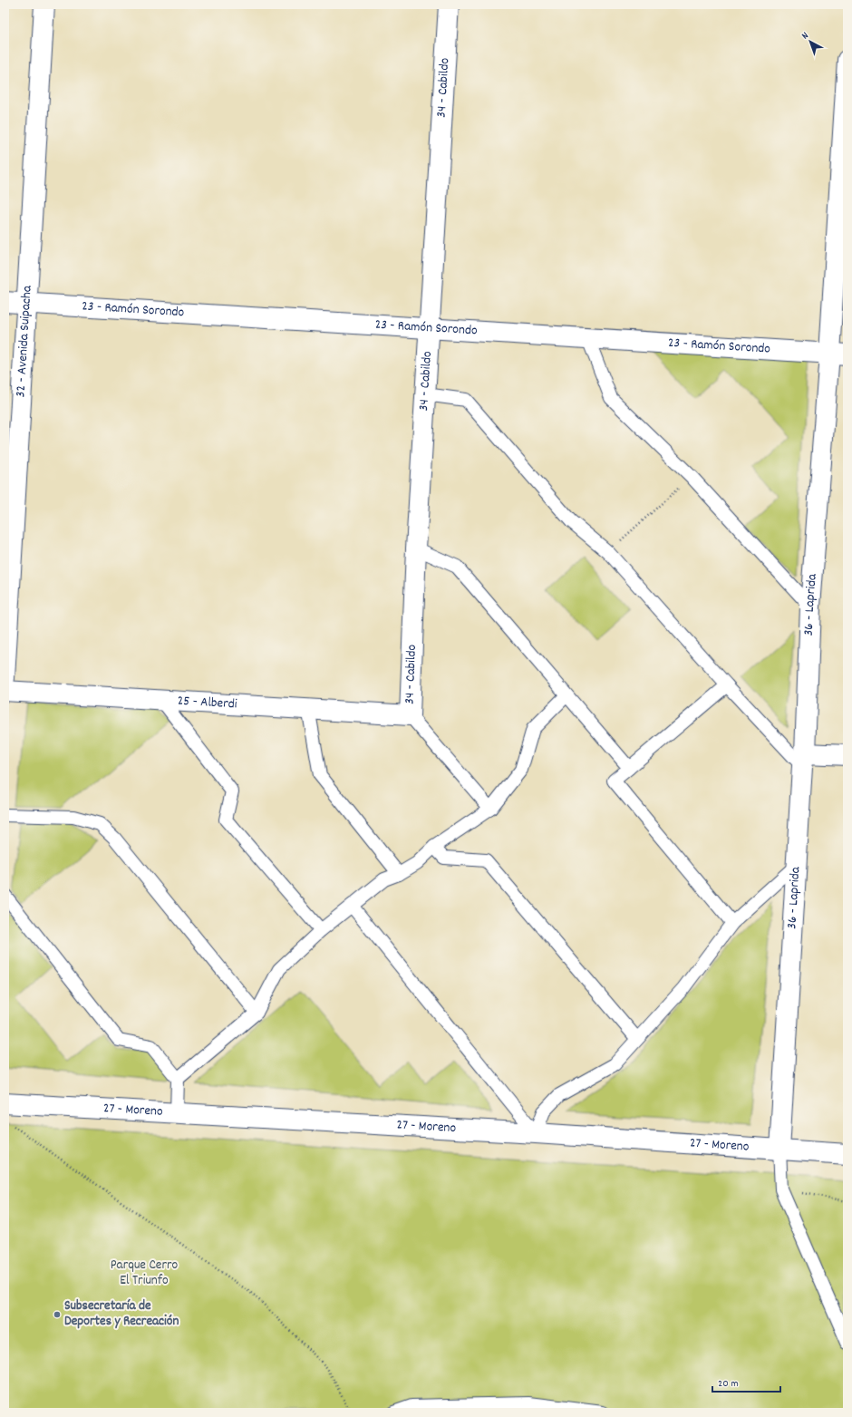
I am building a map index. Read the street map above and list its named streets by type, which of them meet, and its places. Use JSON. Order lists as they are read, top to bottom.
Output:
{
  "streets": {
    "street": [
      "34 - Cabildo",
      "23 - Ramón Sorondo",
      "32 - Avenida Suipacha",
      "36 - Laprida",
      "25 - Alberdi",
      "27 - Moreno"
    ]
  },
  "crossings": [
    ["34 - Cabildo", "23 - Ramón Sorondo"],
    ["34 - Cabildo", "25 - Alberdi"],
    ["23 - Ramón Sorondo", "32 - Avenida Suipacha"],
    ["23 - Ramón Sorondo", "36 - Laprida"],
    ["36 - Laprida", "27 - Moreno"]
  ],
  "parks": ["Parque Cerro El Triunfo"],
  "places": ["Subsecretaría de Deportes y Recreación"],
  "scale_bar": "20 m",
  "north": "top left"
}
